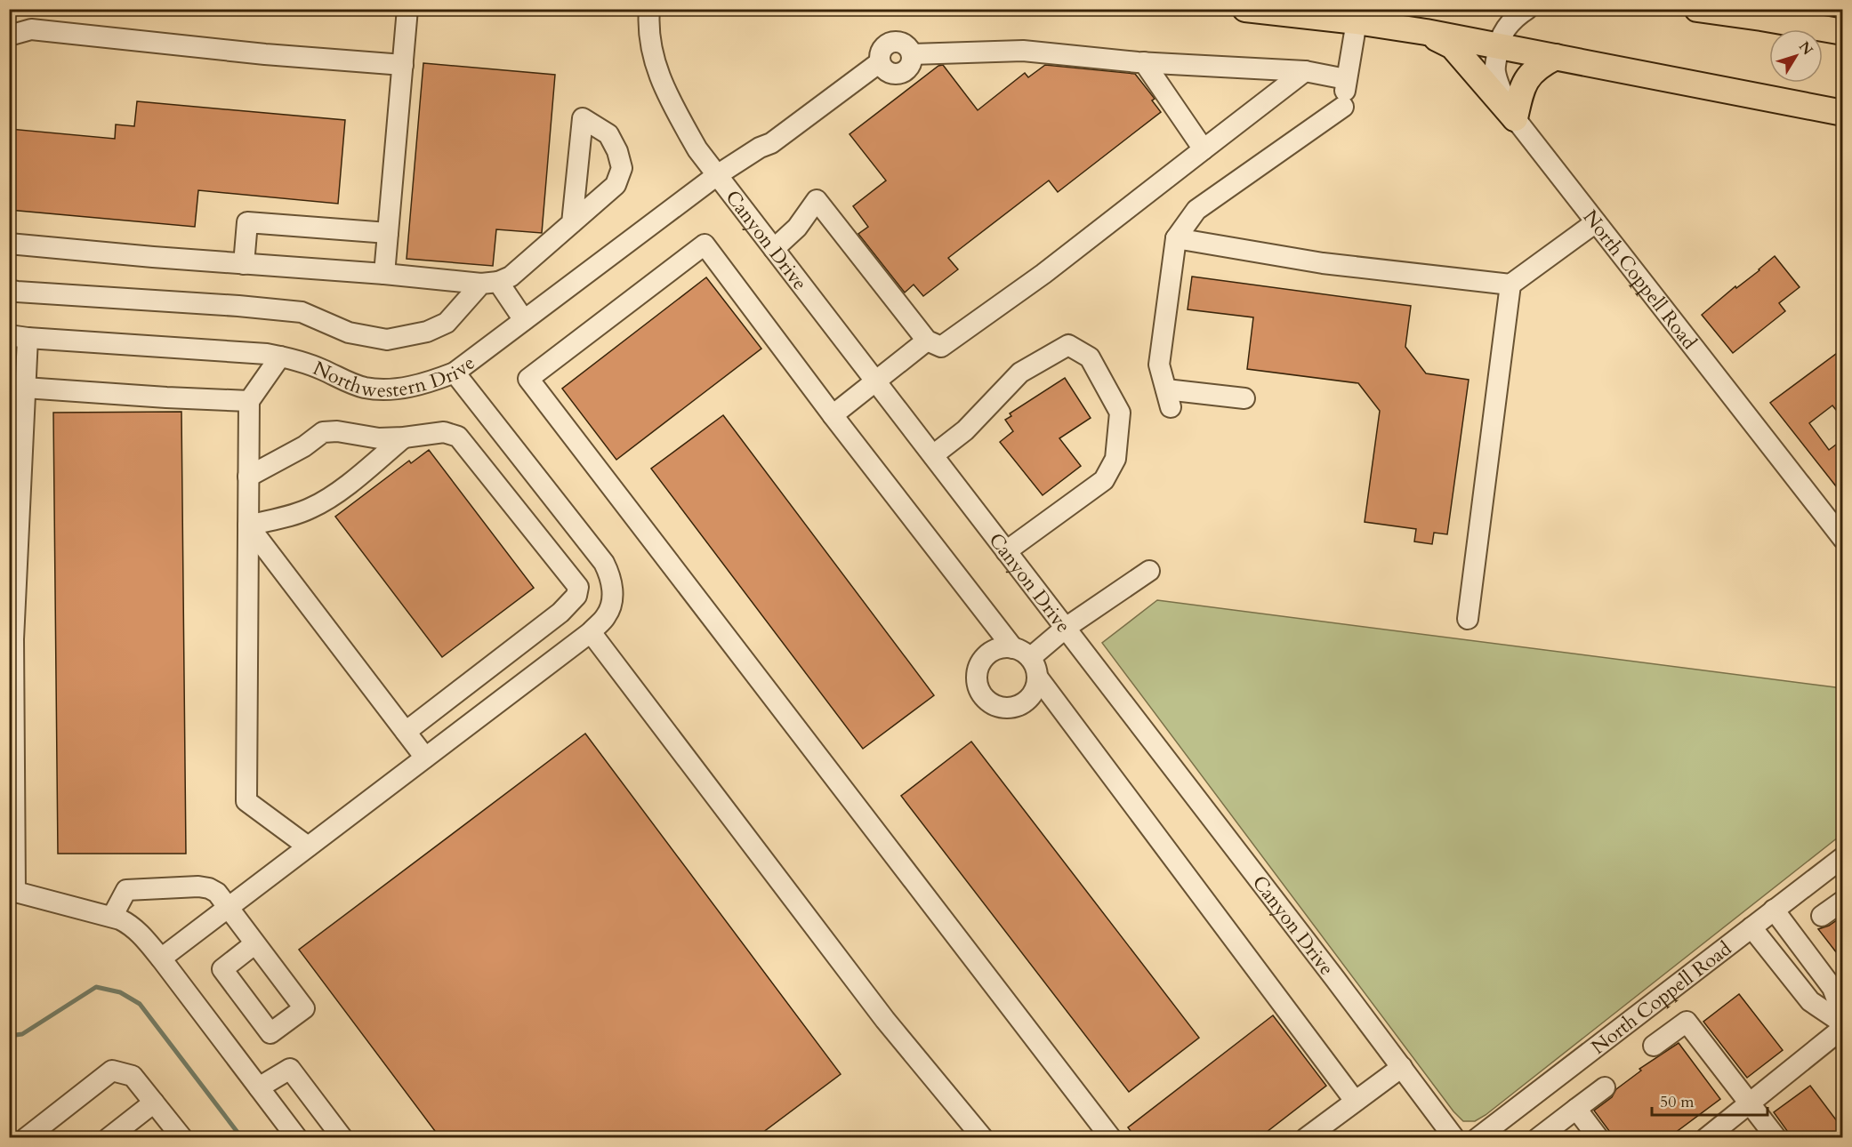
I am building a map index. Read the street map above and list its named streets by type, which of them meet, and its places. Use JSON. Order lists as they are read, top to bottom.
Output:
{
  "streets": {
    "street": ["Canyon Drive", "North Coppell Road", "Northwestern Drive"]
  },
  "crossings": [
    ["Canyon Drive", "Northwestern Drive"]
  ],
  "scale_bar": "50 m",
  "north": "top right"
}
